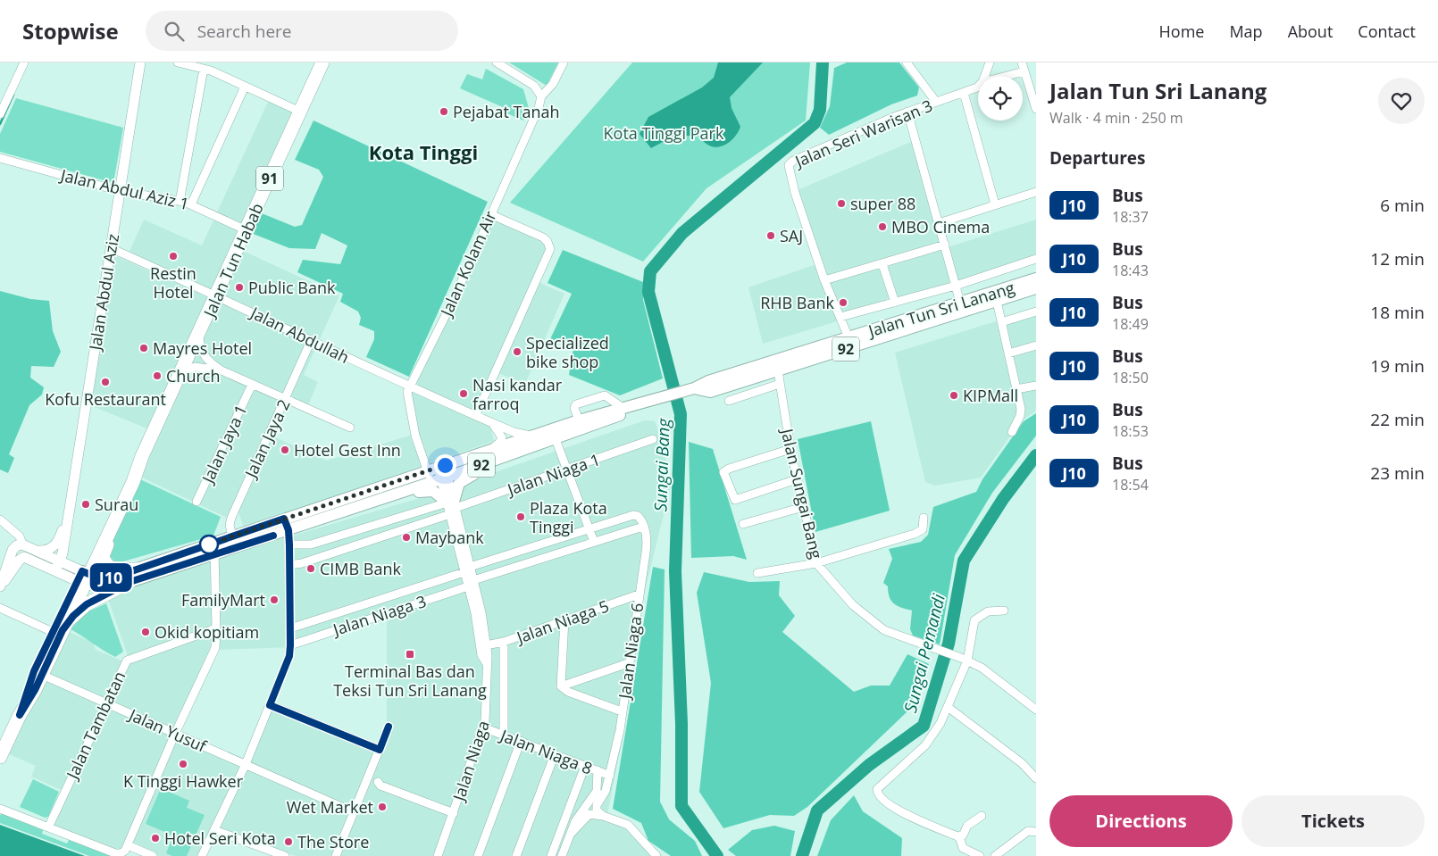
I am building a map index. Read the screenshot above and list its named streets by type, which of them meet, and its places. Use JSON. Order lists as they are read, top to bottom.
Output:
{
  "streets": {
    "highway": ["91", "Jalan Tun Habab"],
    "main road": ["Jalan Tun Sri Lanang", "92"],
    "street": [
      "Jalan Seri Warisan 3",
      "Jalan Abdul Aziz 1",
      "Jalan Kolam Air",
      "Jalan Abdul Aziz",
      "Jalan Abdullah",
      "Jalan Jaya 2",
      "Jalan Jaya 1",
      "Jalan Niaga 1",
      "Jalan Sungai Bang",
      "Jalan Niaga 3",
      "Jalan Niaga 5",
      "Jalan Niaga 6",
      "Jalan Tambatan",
      "Jalan Yusuf",
      "Jalan Niaga 8",
      "Jalan Niaga"
    ]
  },
  "crossings": [
    ["Jalan Seri Warisan 3", "Jalan Tun Sri Lanang"],
    ["Jalan Abdul Aziz 1", "Jalan Tun Habab"],
    ["Jalan Abdul Aziz 1", "Jalan Abdul Aziz"],
    ["Jalan Tun Habab", "Jalan Tun Sri Lanang"],
    ["Jalan Tun Habab", "Jalan Abdullah"],
    ["Jalan Kolam Air", "Jalan Tun Sri Lanang"],
    ["Jalan Kolam Air", "Jalan Abdullah"],
    ["Jalan Kolam Air", "Jalan Niaga"],
    ["Jalan Abdul Aziz", "Jalan Abdullah"],
    ["Jalan Tun Sri Lanang", "Jalan Abdullah"],
    ["Jalan Tun Sri Lanang", "Jalan Jaya 2"],
    ["Jalan Tun Sri Lanang", "Jalan Sungai Bang"],
    ["Jalan Tun Sri Lanang", "Jalan Niaga"],
    ["Jalan Abdullah", "Jalan Jaya 2"],
    ["Jalan Niaga 1", "Jalan Niaga"],
    ["Jalan Niaga 3", "Jalan Niaga 6"],
    ["Jalan Niaga 3", "Jalan Niaga"],
    ["Jalan Niaga 5", "Jalan Niaga 6"],
    ["Jalan Niaga 5", "Jalan Niaga"],
    ["Jalan Niaga 6", "Jalan Niaga 8"],
    ["Jalan Tambatan", "Jalan Yusuf"],
    ["Jalan Niaga 8", "Jalan Niaga"]
  ],
  "districts": ["Kota Tinggi"],
  "water": ["Sungai Bang", "Sungai Pemandi"],
  "parks": ["Kota Tinggi Park"],
  "places": {
    "other": [
      "Pejabat Tanah",
      "super 88",
      "MBO Cinema",
      "SAJ",
      "Restin Hotel",
      "Public Bank",
      "RHB Bank",
      "Mayres Hotel",
      "Specialized bike shop",
      "Church",
      "Kofu Restaurant",
      "Nasi kandar farroq",
      "KIPMall",
      "Hotel Gest Inn",
      "Surau",
      "Plaza Kota Tinggi",
      "Maybank",
      "CIMB Bank",
      "FamilyMart",
      "Okid kopitiam",
      "K Tinggi Hawker",
      "Wet Market",
      "Hotel Seri Kota",
      "The Store"
    ],
    "transit": ["Terminal Bas dan Teksi Tun Sri Lanang"]
  },
  "lines": ["bus line J10"],
  "page": {
    "header": "Stopwise",
    "search": "Search here",
    "nav": [
      "Home",
      "Map",
      "About",
      "Contact"
    ],
    "on_map": "J10",
    "heading": [
      ["Jalan Tun Sri Lanang", "Walk · 4 min · 250 m"],
      "Departures"
    ],
    "list": [
      {
        "mark": "J10",
        "name": "Bus",
        "note": "18:37",
        "value": "6 min"
      },
      {
        "mark": "J10",
        "name": "Bus",
        "note": "18:43",
        "value": "12 min"
      },
      {
        "mark": "J10",
        "name": "Bus",
        "note": "18:49",
        "value": "18 min"
      },
      {
        "mark": "J10",
        "name": "Bus",
        "note": "18:50",
        "value": "19 min"
      },
      {
        "mark": "J10",
        "name": "Bus",
        "note": "18:53",
        "value": "22 min"
      },
      {
        "mark": "J10",
        "name": "Bus",
        "note": "18:54",
        "value": "23 min"
      }
    ],
    "buttons": ["Directions", "Tickets"]
  }
}
